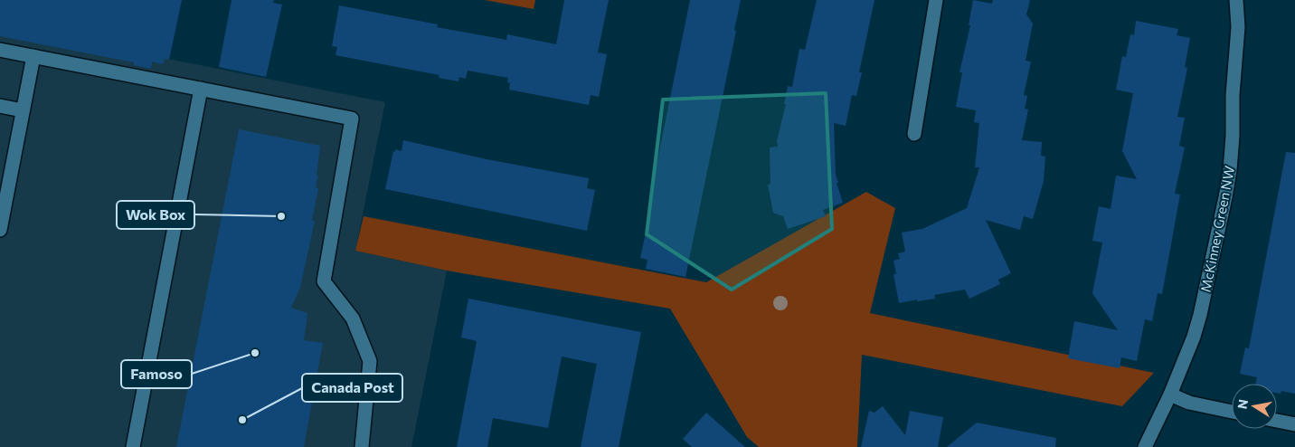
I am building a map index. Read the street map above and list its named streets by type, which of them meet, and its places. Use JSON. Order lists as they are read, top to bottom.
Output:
{
  "streets": {
    "street": ["McKinney Green NW"]
  },
  "places": ["Wok Box", "Famoso", "Canada Post"],
  "north": "left"
}
